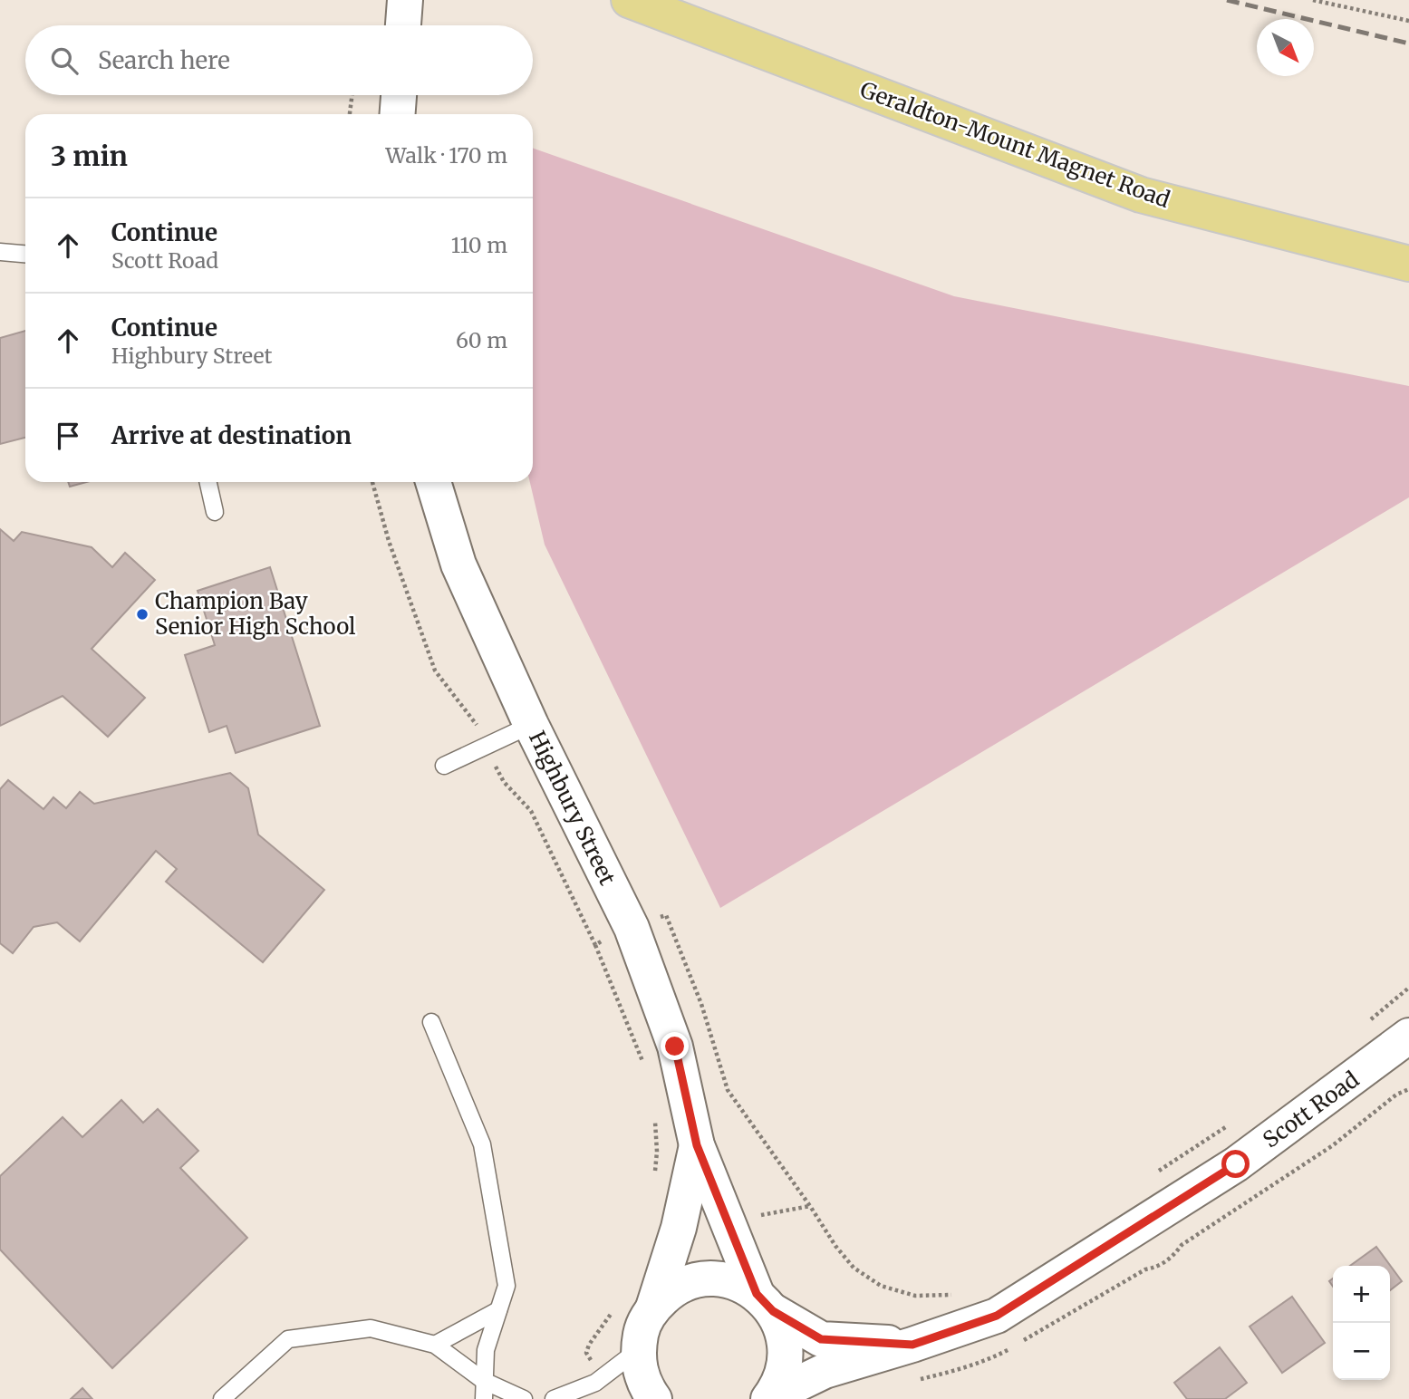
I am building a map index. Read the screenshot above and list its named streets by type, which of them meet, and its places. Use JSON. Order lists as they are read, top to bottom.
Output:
{
  "streets": {
    "highway": ["Geraldton-Mount Magnet Road"],
    "street": ["Highbury Street", "Scott Road"]
  },
  "crossings": [
    ["Highbury Street", "Scott Road"]
  ],
  "places": ["Champion Bay Senior High School"],
  "north": "bottom right",
  "page": {
    "search": "Search here",
    "heading": ["3 min", "Walk · 170 m"],
    "list": [
      ["Continue", "Scott Road", "110 m"],
      ["Continue", "Highbury Street", "60 m"],
      "Arrive at destination"
    ],
    "map_buttons": ["+", "−"]
  }
}
